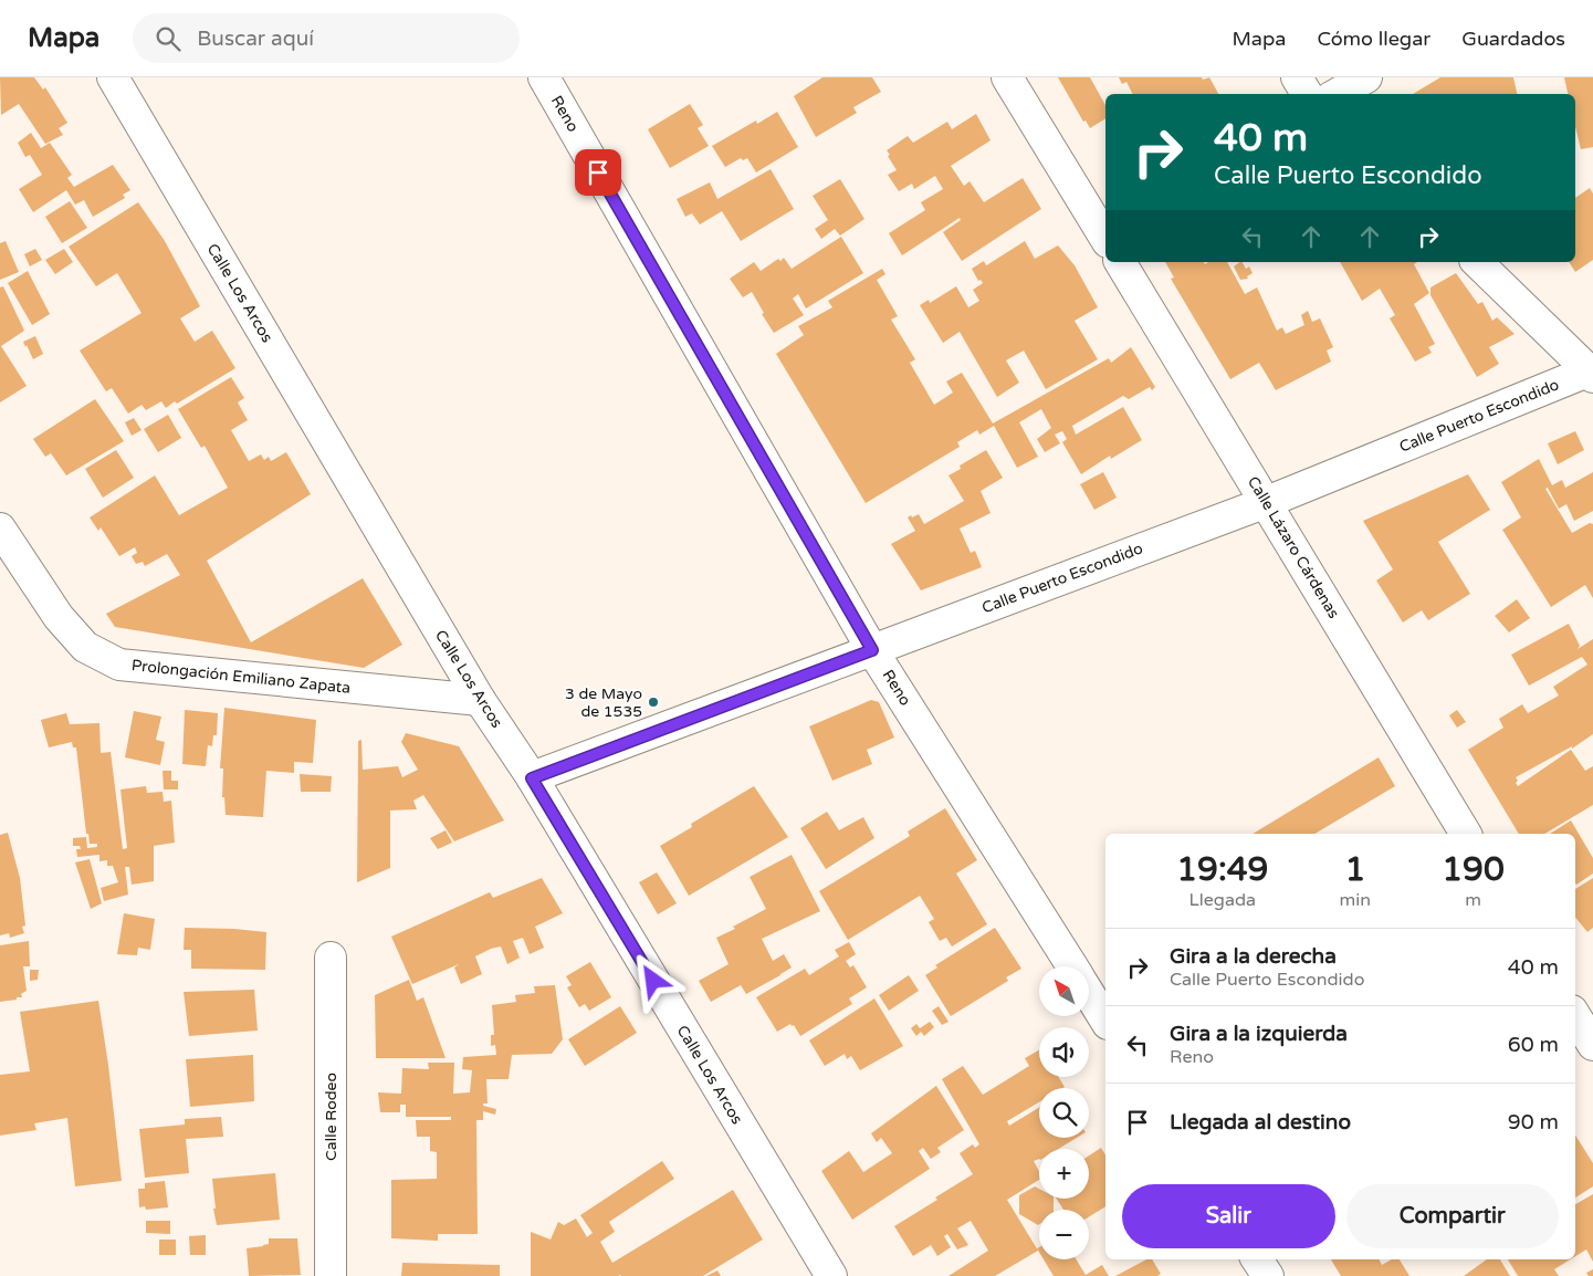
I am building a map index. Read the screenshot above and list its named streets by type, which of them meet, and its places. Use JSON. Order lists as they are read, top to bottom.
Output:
{
  "streets": {
    "street": [
      "Reno",
      "Calle Los Arcos",
      "Calle Puerto Escondido",
      "Calle Lázaro Cárdenas",
      "Prolongación Emiliano Zapata",
      "Calle Rodeo"
    ]
  },
  "crossings": [
    ["Reno", "Calle Puerto Escondido"],
    ["Calle Los Arcos", "Calle Puerto Escondido"],
    ["Calle Los Arcos", "Prolongación Emiliano Zapata"],
    ["Calle Puerto Escondido", "Calle Lázaro Cárdenas"]
  ],
  "places": ["3 de Mayo de 1535"],
  "north": "top left",
  "page": {
    "header": "Mapa",
    "search": "Buscar aquí",
    "nav": ["Mapa", "Cómo llegar", "Guardados"],
    "turn": ["40 m", "Calle Puerto Escondido"],
    "eta": [
      "19:49",
      "Llegada",
      "1",
      "min",
      "190",
      "m"
    ],
    "list": [
      {
        "name": "Gira a la derecha",
        "note": "Calle Puerto Escondido",
        "value": "40 m"
      },
      {
        "name": "Gira a la izquierda",
        "note": "Reno",
        "value": "60 m"
      },
      {
        "name": "Llegada al destino",
        "value": "90 m"
      }
    ],
    "map_buttons": ["+", "−"],
    "buttons": ["Salir", "Compartir"]
  }
}
